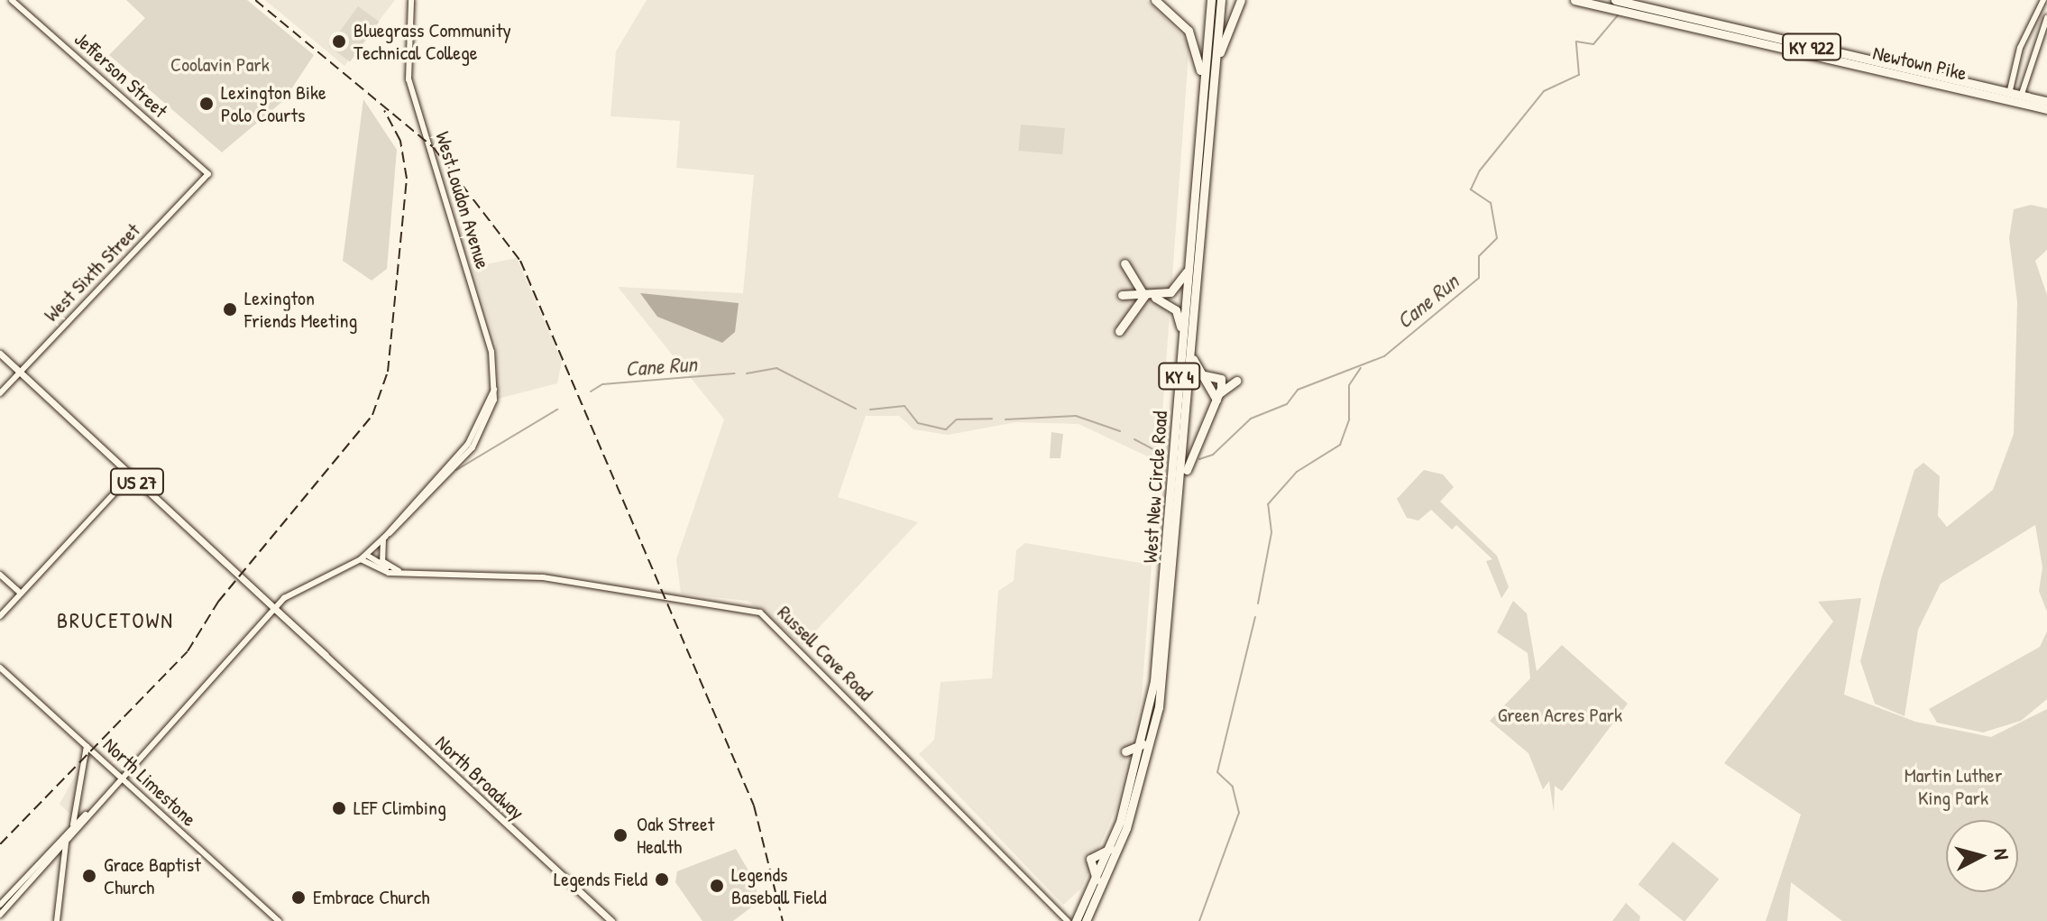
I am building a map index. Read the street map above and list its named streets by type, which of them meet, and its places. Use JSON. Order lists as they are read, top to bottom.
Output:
{
  "streets": {
    "highway": [
      "KY 922",
      "Newtown Pike",
      "KY 4",
      "West New Circle Road"
    ],
    "main road": ["US 27", "North Broadway"],
    "street": [
      "Jefferson Street",
      "West Loudon Avenue",
      "West Sixth Street",
      "Russell Cave Road",
      "North Limestone"
    ]
  },
  "crossings": [
    ["Jefferson Street", "West Sixth Street"],
    ["West Loudon Avenue", "Russell Cave Road"],
    ["West Loudon Avenue", "North Broadway"],
    ["West Loudon Avenue", "North Limestone"],
    ["West Sixth Street", "North Broadway"]
  ],
  "districts": ["BRUCETOWN"],
  "water": ["Cane Run"],
  "parks": ["Coolavin Park", "Green Acres Park", "Martin Luther King Park"],
  "places": [
    "Bluegrass Community Technical College",
    "Lexington Bike Polo Courts",
    "Lexington Friends Meeting",
    "LEF Climbing",
    "Oak Street Health",
    "Grace Baptist Church",
    "Legends Field",
    "Legends Baseball Field",
    "Embrace Church"
  ],
  "north": "right"
}
